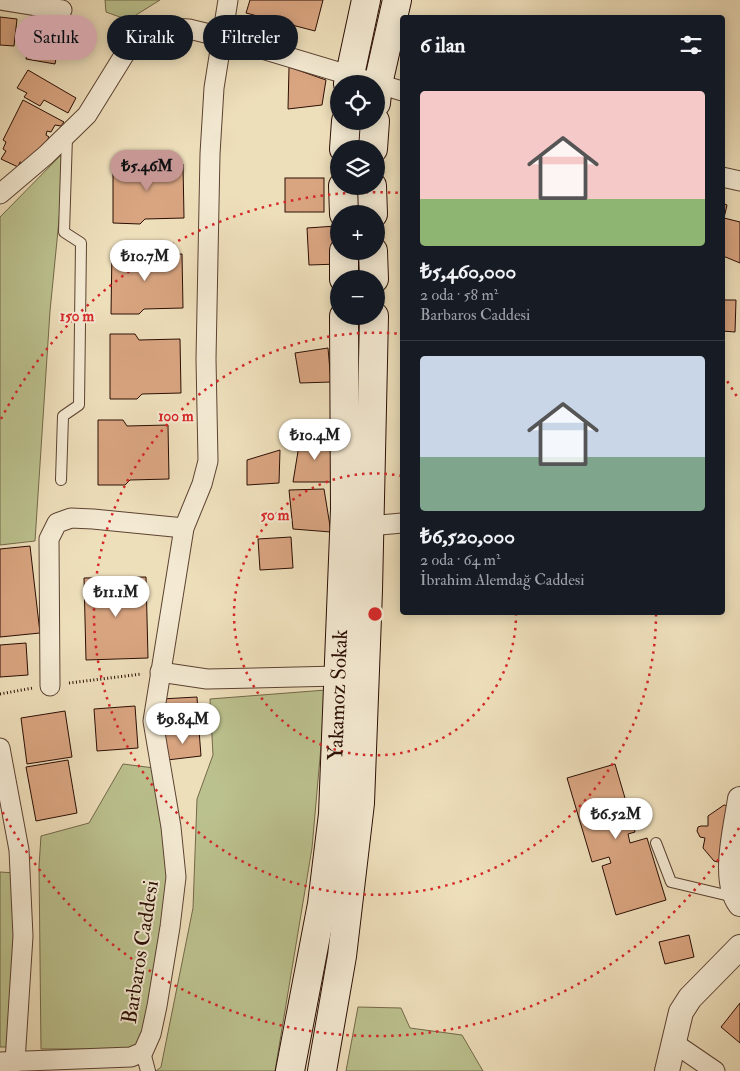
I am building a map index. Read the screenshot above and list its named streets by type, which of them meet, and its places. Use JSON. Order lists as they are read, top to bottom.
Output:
{
  "streets": {
    "main road": ["Yakamoz Sokak"],
    "street": ["Barbaros Caddesi"]
  },
  "page": {
    "chip": ["Satılık", "Kiralık", "Filtreler"],
    "heading": "6 ilan",
    "map_buttons": ["+", "−"],
    "list": [
      {
        "name": "₺5,460,000",
        "note": "2 oda · 58 m² · Barbaros Caddesi"
      },
      {
        "name": "₺6,520,000",
        "note": "2 oda · 64 m² · İbrahim Alemdağ Caddesi"
      }
    ],
    "price": [
      "₺5.46M",
      "₺10.7M",
      "₺10.4M",
      "₺11.1M",
      "₺9.84M",
      "₺6.52M"
    ]
  },
  "rings": ["150 m", "100 m", "50 m"]
}
